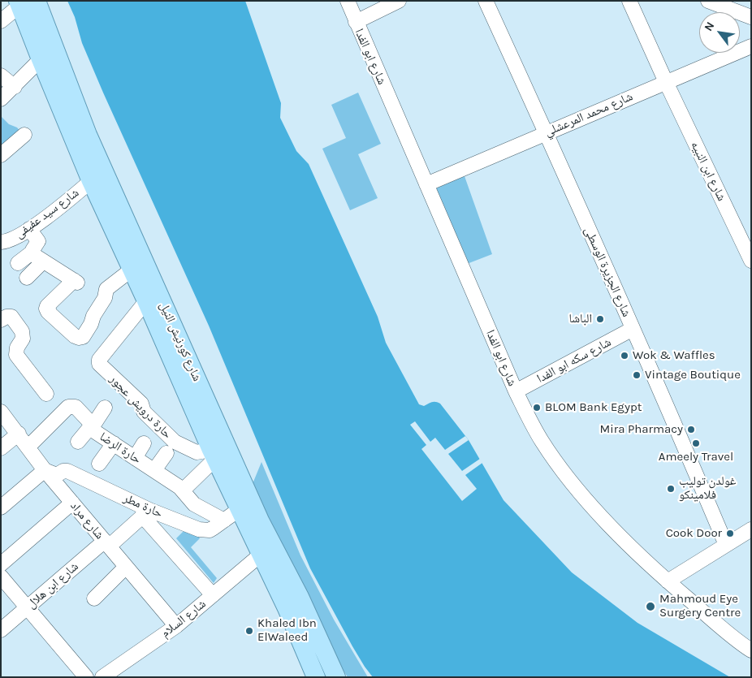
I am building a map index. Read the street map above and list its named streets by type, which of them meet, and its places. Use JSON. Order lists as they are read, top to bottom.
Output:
{
  "streets": {
    "main road": ["شارع كورنيش النيل"],
    "street": [
      "شارع ابو الفدا",
      "شارع محمد المرعشلي",
      "شارع ابن النبيه",
      "شارع سيد عفيفى",
      "شارع الجزيرة الوسطى",
      "شارع سكه ابو الفدا",
      "حارة درويش عجور",
      "حارة الرضا",
      "حارة مطر",
      "شارع مراد",
      "شارع ابن هلال",
      "شارع السلام"
    ]
  },
  "crossings": [
    ["شارع ابو الفدا", "شارع محمد المرعشلي"],
    ["شارع ابو الفدا", "شارع سكه ابو الفدا"],
    ["شارع محمد المرعشلي", "شارع ابن النبيه"],
    ["شارع محمد المرعشلي", "شارع الجزيرة الوسطى"],
    ["شارع سيد عفيفى", "شارع كورنيش النيل"],
    ["شارع الجزيرة الوسطى", "شارع سكه ابو الفدا"],
    ["شارع كورنيش النيل", "حارة درويش عجور"],
    ["شارع كورنيش النيل", "حارة مطر"],
    ["شارع كورنيش النيل", "شارع السلام"],
    ["حارة الرضا", "حارة مطر"],
    ["حارة الرضا", "شارع مراد"],
    ["حارة مطر", "شارع مراد"],
    ["حارة مطر", "شارع ابن هلال"],
    ["شارع مراد", "شارع ابن هلال"],
    ["شارع مراد", "شارع السلام"]
  ],
  "places": [
    "الباشا",
    "Wok & Waffles",
    "Vintage Boutique",
    "BLOM Bank Egypt",
    "Mira Pharmacy",
    "Ameely Travel",
    "غولدن توليب فلامينكو",
    "Cook Door",
    "Mahmoud Eye Surgery Centre",
    "Khaled Ibn ElWaleed"
  ],
  "north": "top left"
}
